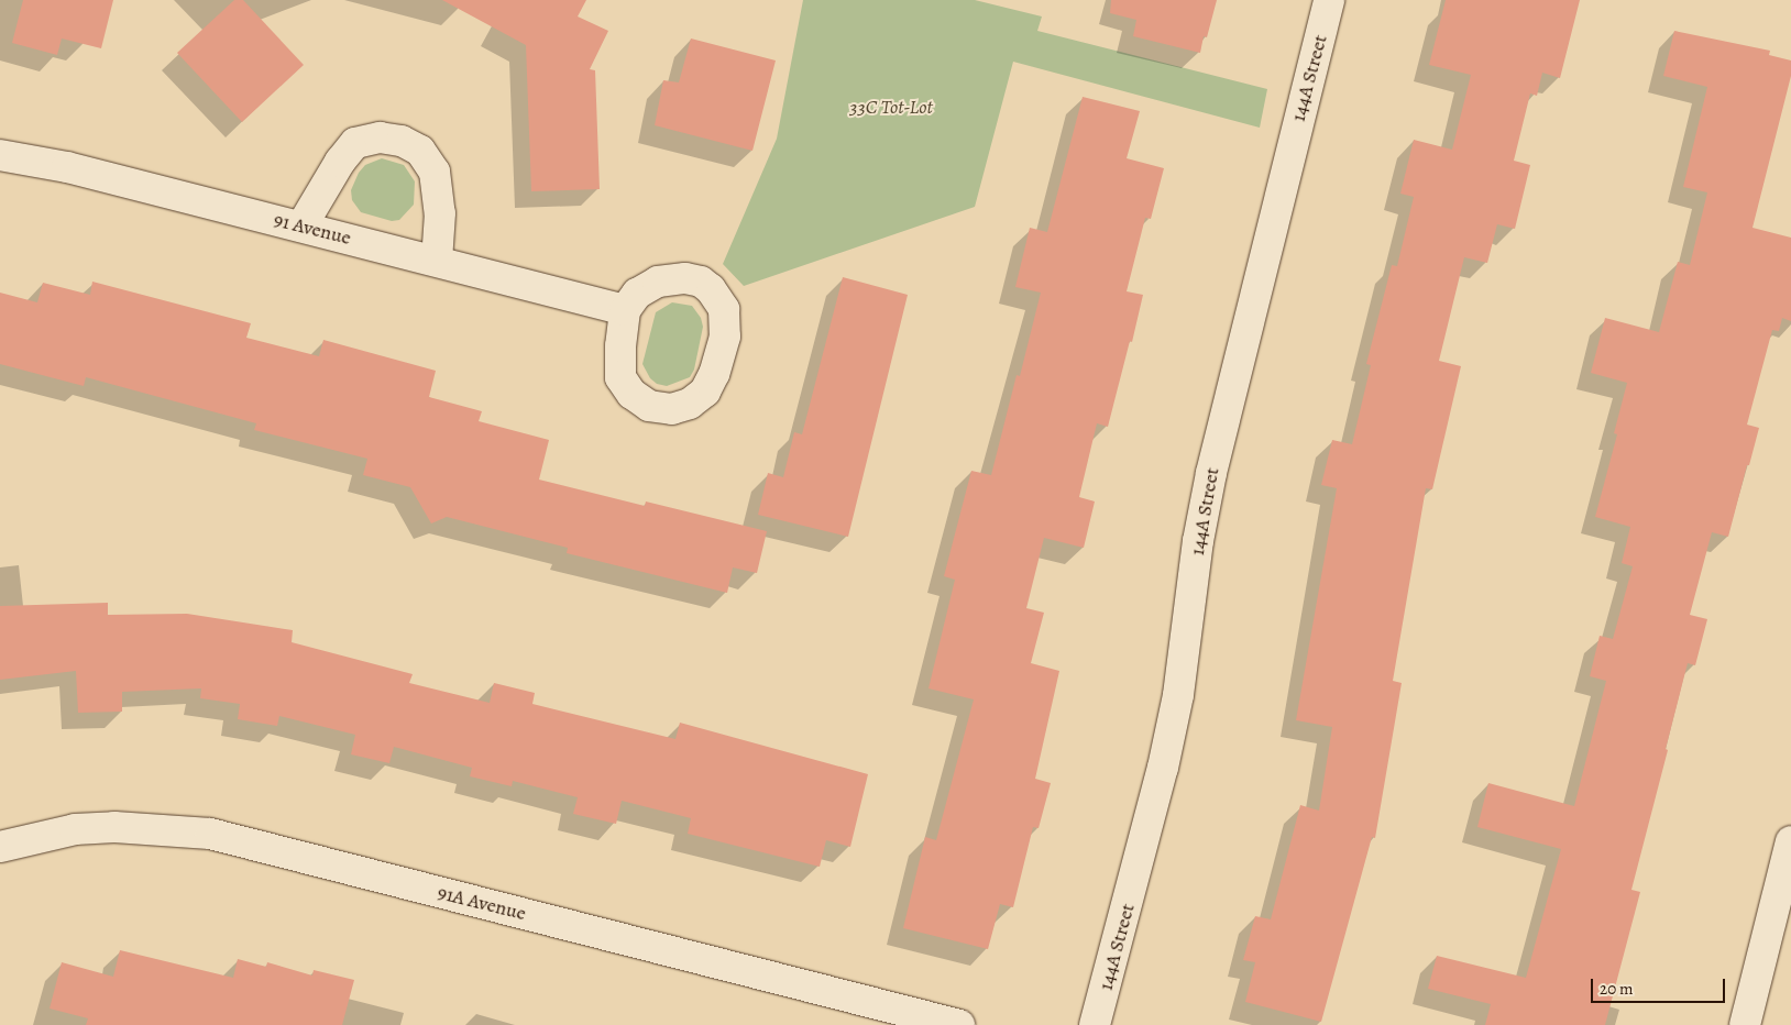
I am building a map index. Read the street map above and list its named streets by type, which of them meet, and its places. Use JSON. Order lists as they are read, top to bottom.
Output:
{
  "streets": {
    "street": ["144A Street", "91 Avenue", "91A Avenue"]
  },
  "parks": ["33C Tot-Lot"],
  "scale_bar": "20 m"
}
